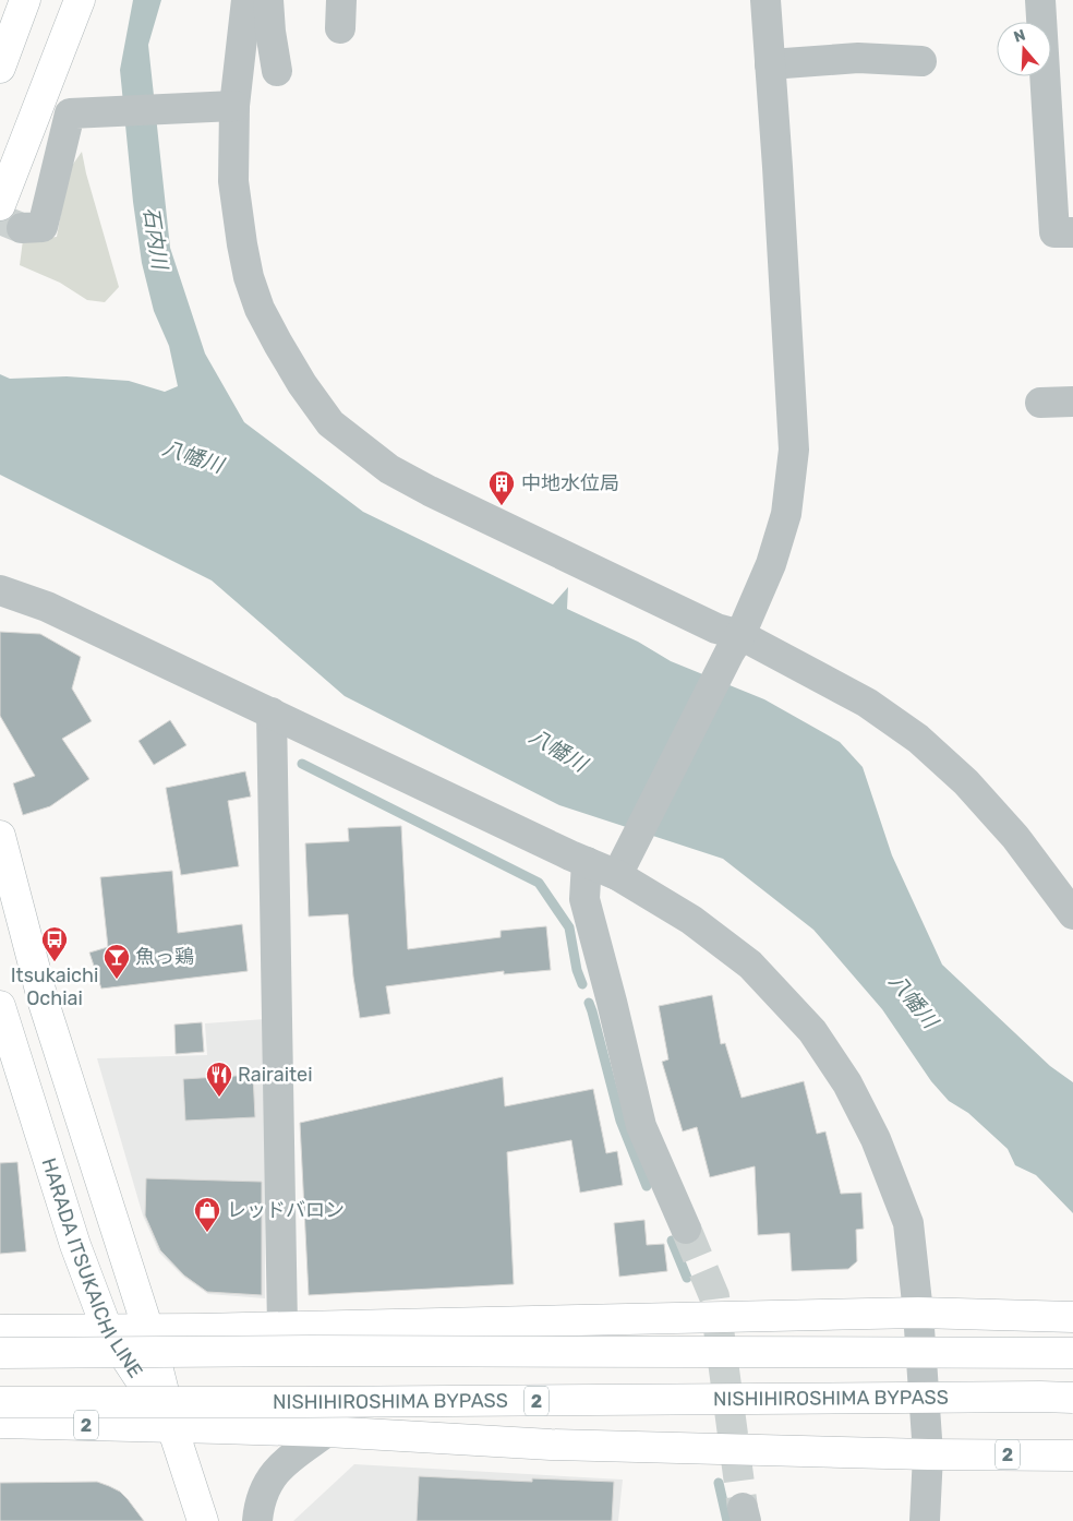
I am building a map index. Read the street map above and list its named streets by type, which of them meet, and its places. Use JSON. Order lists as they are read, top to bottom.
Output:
{
  "streets": {
    "main road": ["HARADA ITSUKAICHI LINE", "NISHIHIROSHIMA BYPASS", "2"]
  },
  "crossings": [
    ["HARADA ITSUKAICHI LINE", "NISHIHIROSHIMA BYPASS"],
    ["NISHIHIROSHIMA BYPASS", "2"]
  ],
  "water": ["石内川", "八幡川"],
  "places": {
    "building": ["中地水位局"],
    "bus stop": ["Itsukaichi Ochiai"],
    "bar": ["魚っ鶏"],
    "restaurant": ["Rairaitei"],
    "shop": ["レッドバロン"]
  },
  "north": "top"
}
